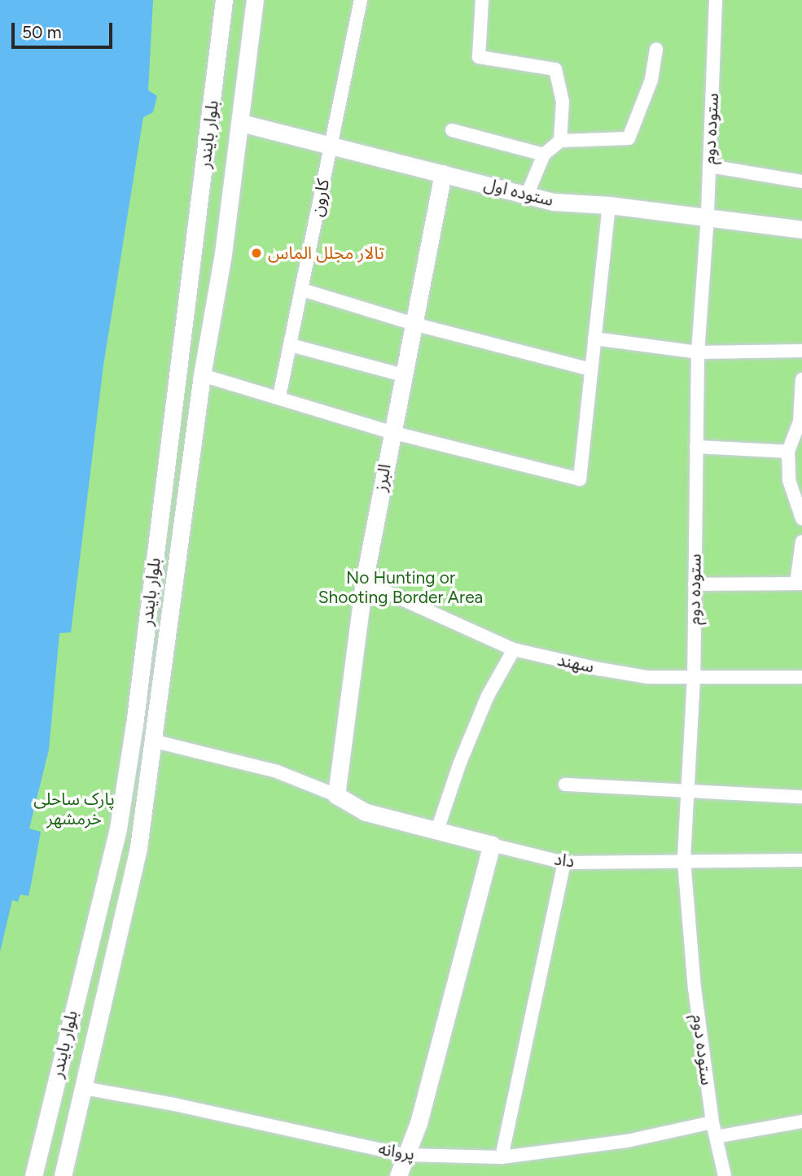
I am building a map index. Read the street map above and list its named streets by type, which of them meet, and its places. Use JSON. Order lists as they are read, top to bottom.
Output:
{
  "streets": {
    "street": [
      "ستوده دوم",
      "بلوار بایندر",
      "ستوده اول",
      "کارون",
      "البرز",
      "سهند",
      "داد",
      "پروانه"
    ]
  },
  "crossings": [
    ["ستوده دوم", "ستوده اول"],
    ["ستوده دوم", "سهند"],
    ["ستوده دوم", "داد"],
    ["ستوده دوم", "پروانه"],
    ["بلوار بایندر", "ستوده اول"],
    ["بلوار بایندر", "داد"],
    ["بلوار بایندر", "پروانه"],
    ["ستوده اول", "کارون"],
    ["ستوده اول", "البرز"],
    ["البرز", "سهند"],
    ["البرز", "داد"]
  ],
  "parks": ["No Hunting or Shooting Border Area", "پارک ساحلی خرمشهر"],
  "places": ["تالار مجلل الماس"],
  "scale_bar": "50 m"
}
